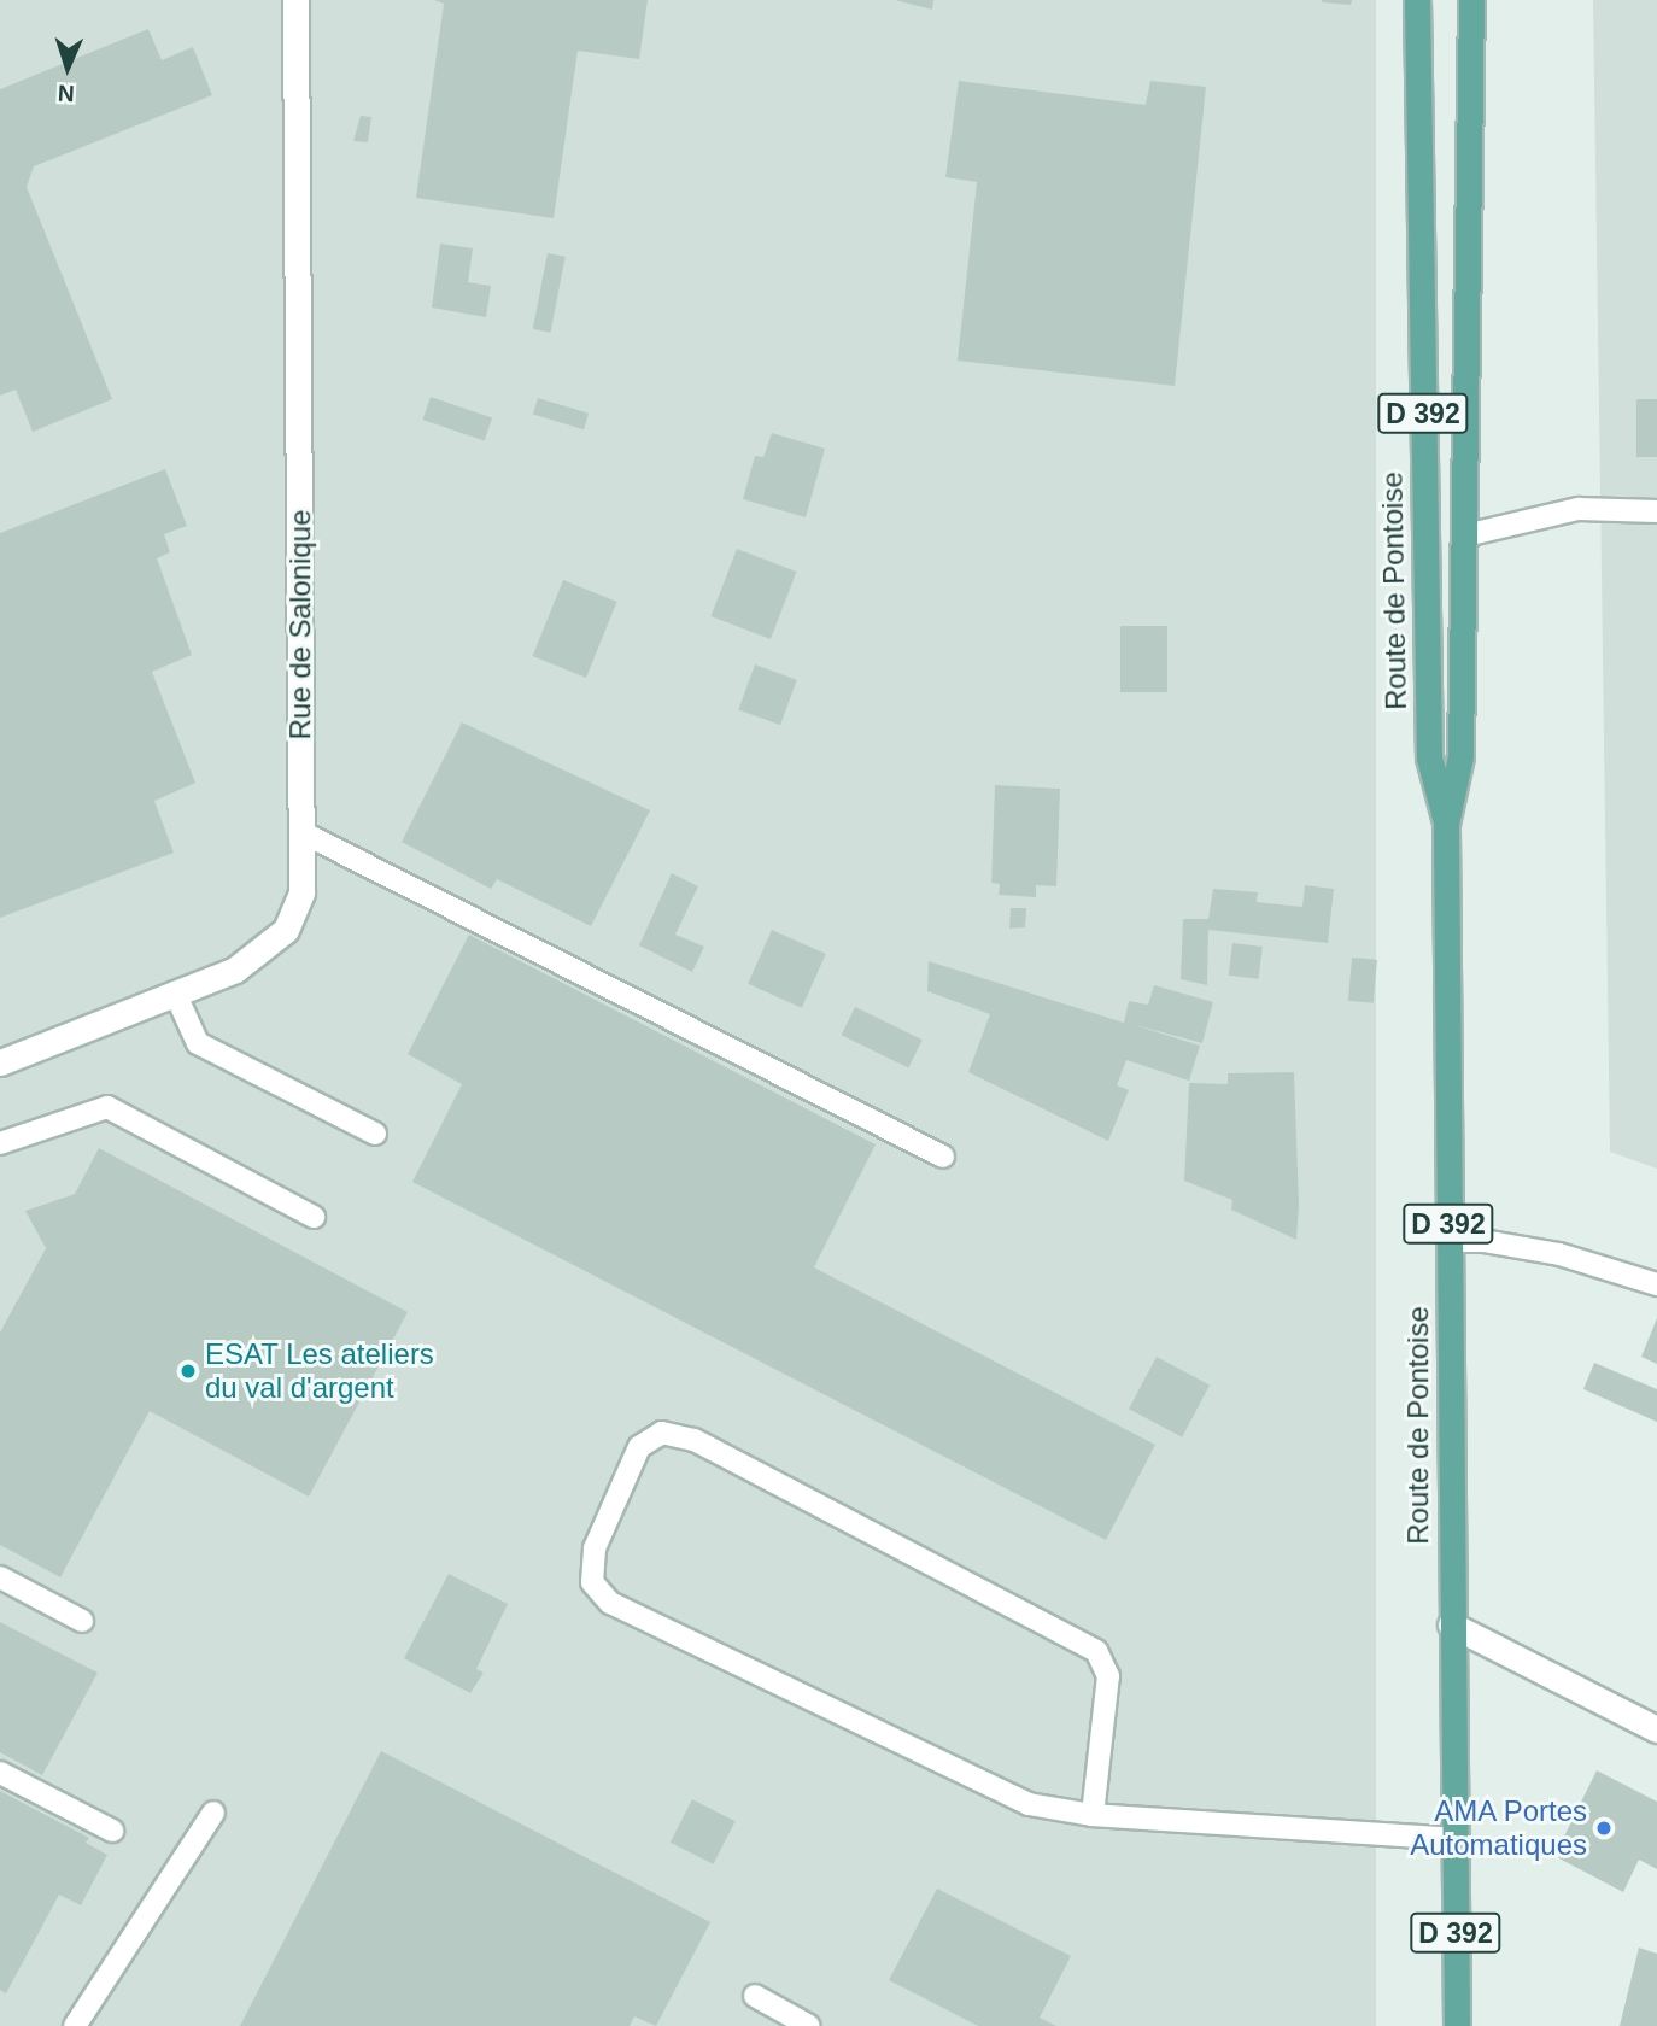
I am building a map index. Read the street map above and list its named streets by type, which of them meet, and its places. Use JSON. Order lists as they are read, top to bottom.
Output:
{
  "streets": {
    "main road": ["D 392", "Route de Pontoise"],
    "street": ["Rue de Salonique"]
  },
  "places": ["ESAT Les ateliers du val d'argent", "AMA Portes Automatiques"],
  "north": "bottom"
}
